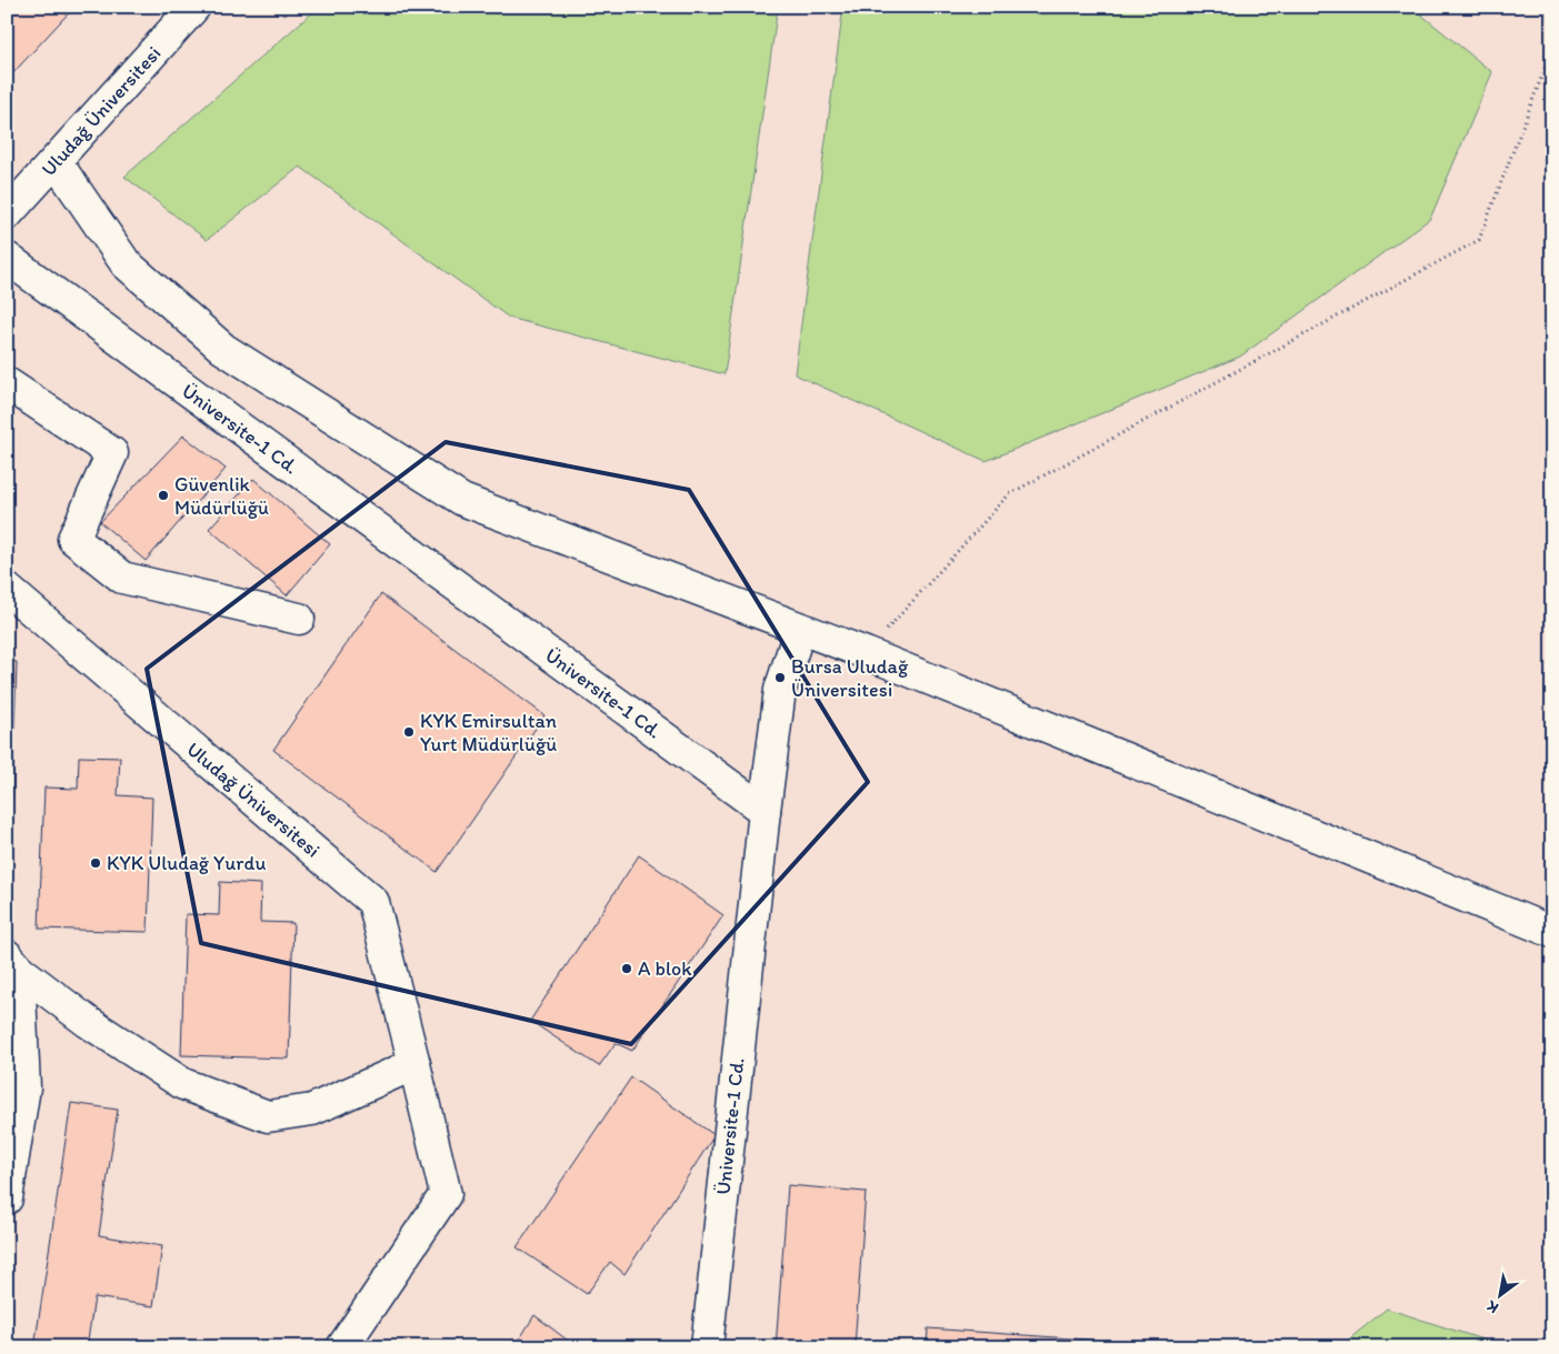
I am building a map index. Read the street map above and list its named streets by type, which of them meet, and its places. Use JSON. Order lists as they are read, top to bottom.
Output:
{
  "streets": {
    "street": ["Uludağ Üniversitesi", "Üniversite-1 Cd."]
  },
  "places": [
    "Güvenlik Müdürlüğü",
    "Bursa Uludağ Üniversitesi",
    "KYK Emirsultan Yurt Müdürlüğü",
    "KYK Uludağ Yurdu",
    "A blok"
  ],
  "north": "bottom left"
}
